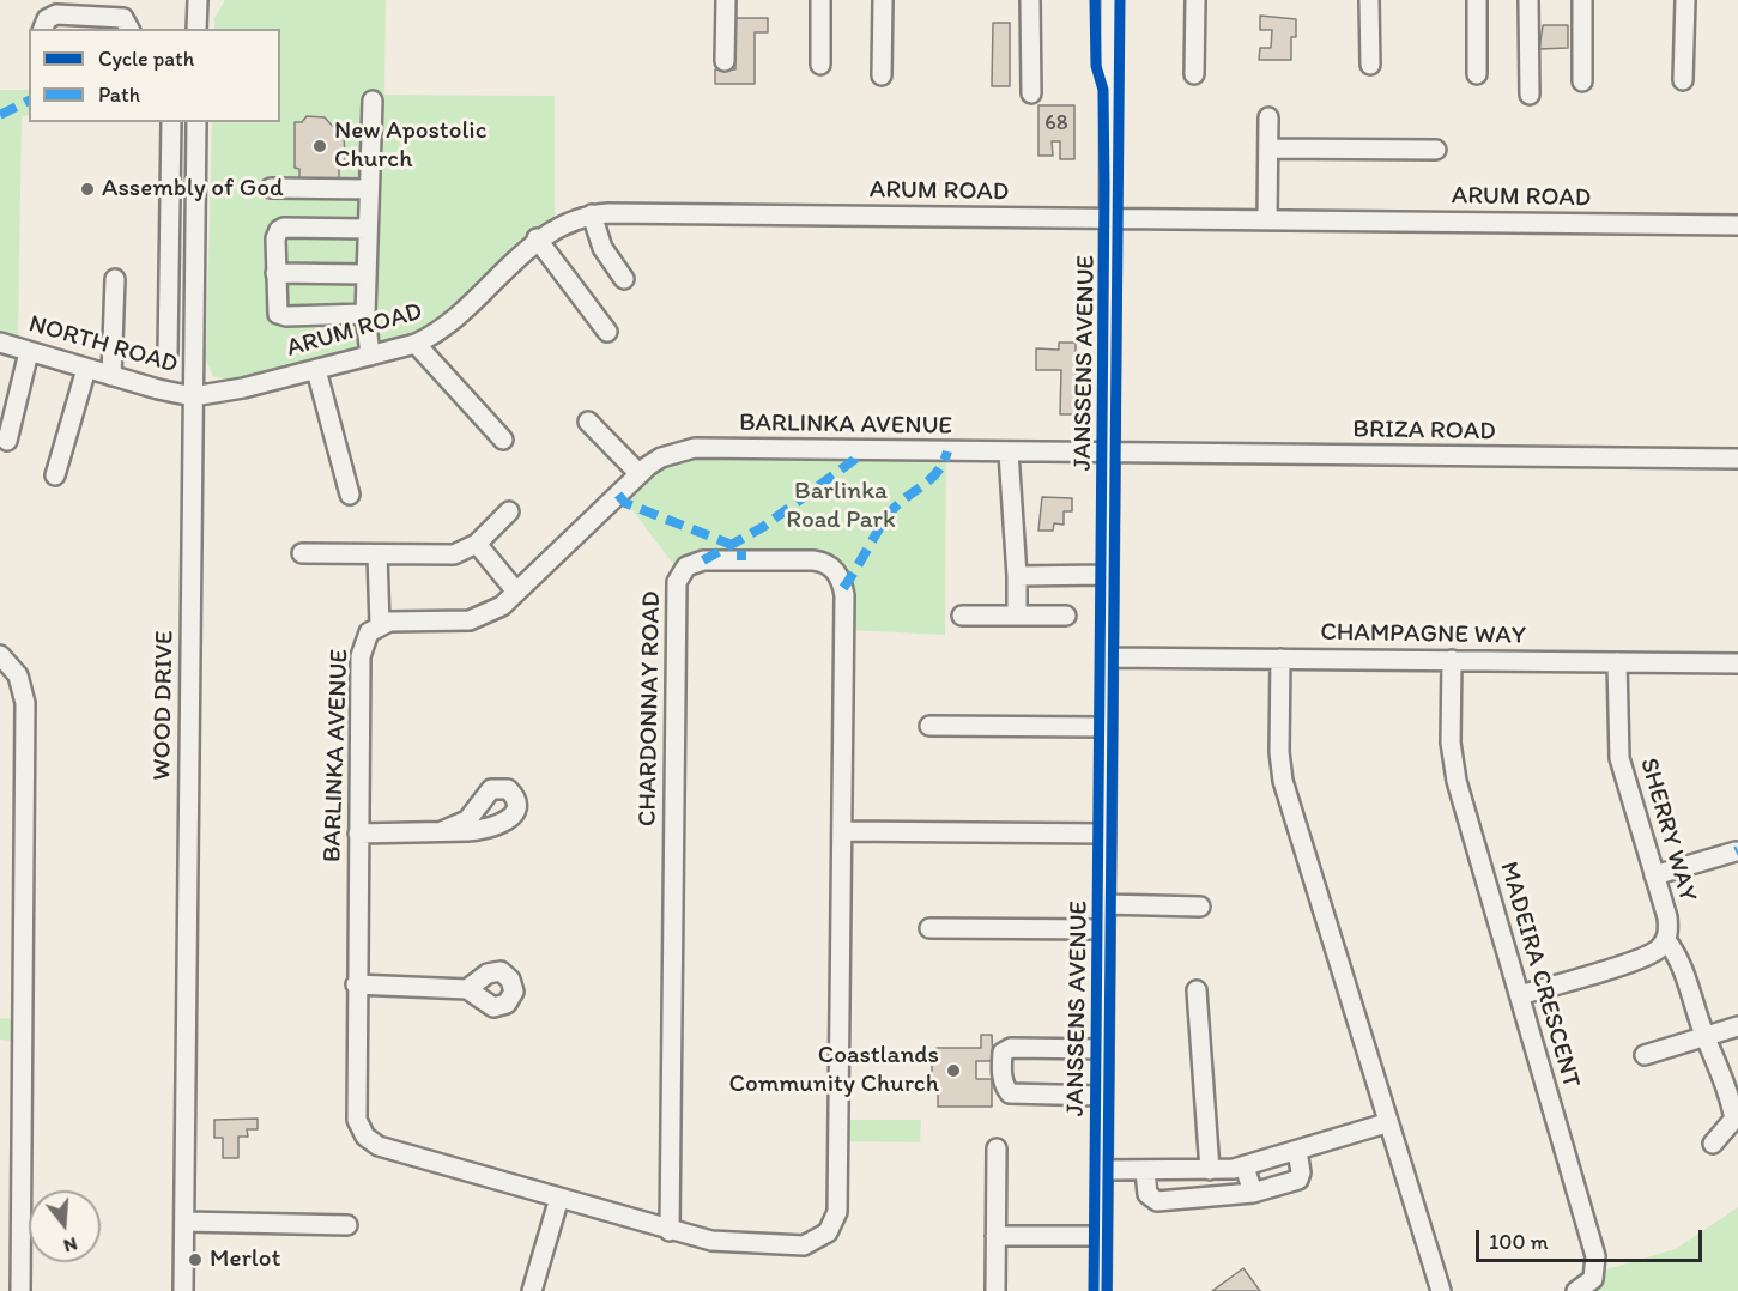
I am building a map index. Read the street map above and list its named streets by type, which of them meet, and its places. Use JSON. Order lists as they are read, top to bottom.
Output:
{
  "streets": {
    "street": [
      "ARUM ROAD",
      "NORTH ROAD",
      "JANSSENS AVENUE",
      "BARLINKA AVENUE",
      "BRIZA ROAD",
      "CHAMPAGNE WAY",
      "WOOD DRIVE",
      "CHARDONNAY ROAD",
      "SHERRY WAY",
      "MADEIRA CRESCENT"
    ]
  },
  "crossings": [
    ["ARUM ROAD", "NORTH ROAD"],
    ["ARUM ROAD", "JANSSENS AVENUE"],
    ["ARUM ROAD", "WOOD DRIVE"],
    ["NORTH ROAD", "WOOD DRIVE"],
    ["JANSSENS AVENUE", "BARLINKA AVENUE"],
    ["JANSSENS AVENUE", "BRIZA ROAD"],
    ["JANSSENS AVENUE", "CHAMPAGNE WAY"],
    ["BARLINKA AVENUE", "BRIZA ROAD"],
    ["BARLINKA AVENUE", "CHARDONNAY ROAD"],
    ["CHAMPAGNE WAY", "SHERRY WAY"],
    ["CHAMPAGNE WAY", "MADEIRA CRESCENT"],
    ["SHERRY WAY", "MADEIRA CRESCENT"]
  ],
  "parks": ["Barlinka Road Park"],
  "places": [
    "New Apostolic Church",
    "Assembly of God",
    "Coastlands Community Church",
    "Merlot"
  ],
  "house_numbers": ["68"],
  "legend": ["Cycle path", "Path"],
  "scale_bar": "100 m",
  "north": "bottom"
}
